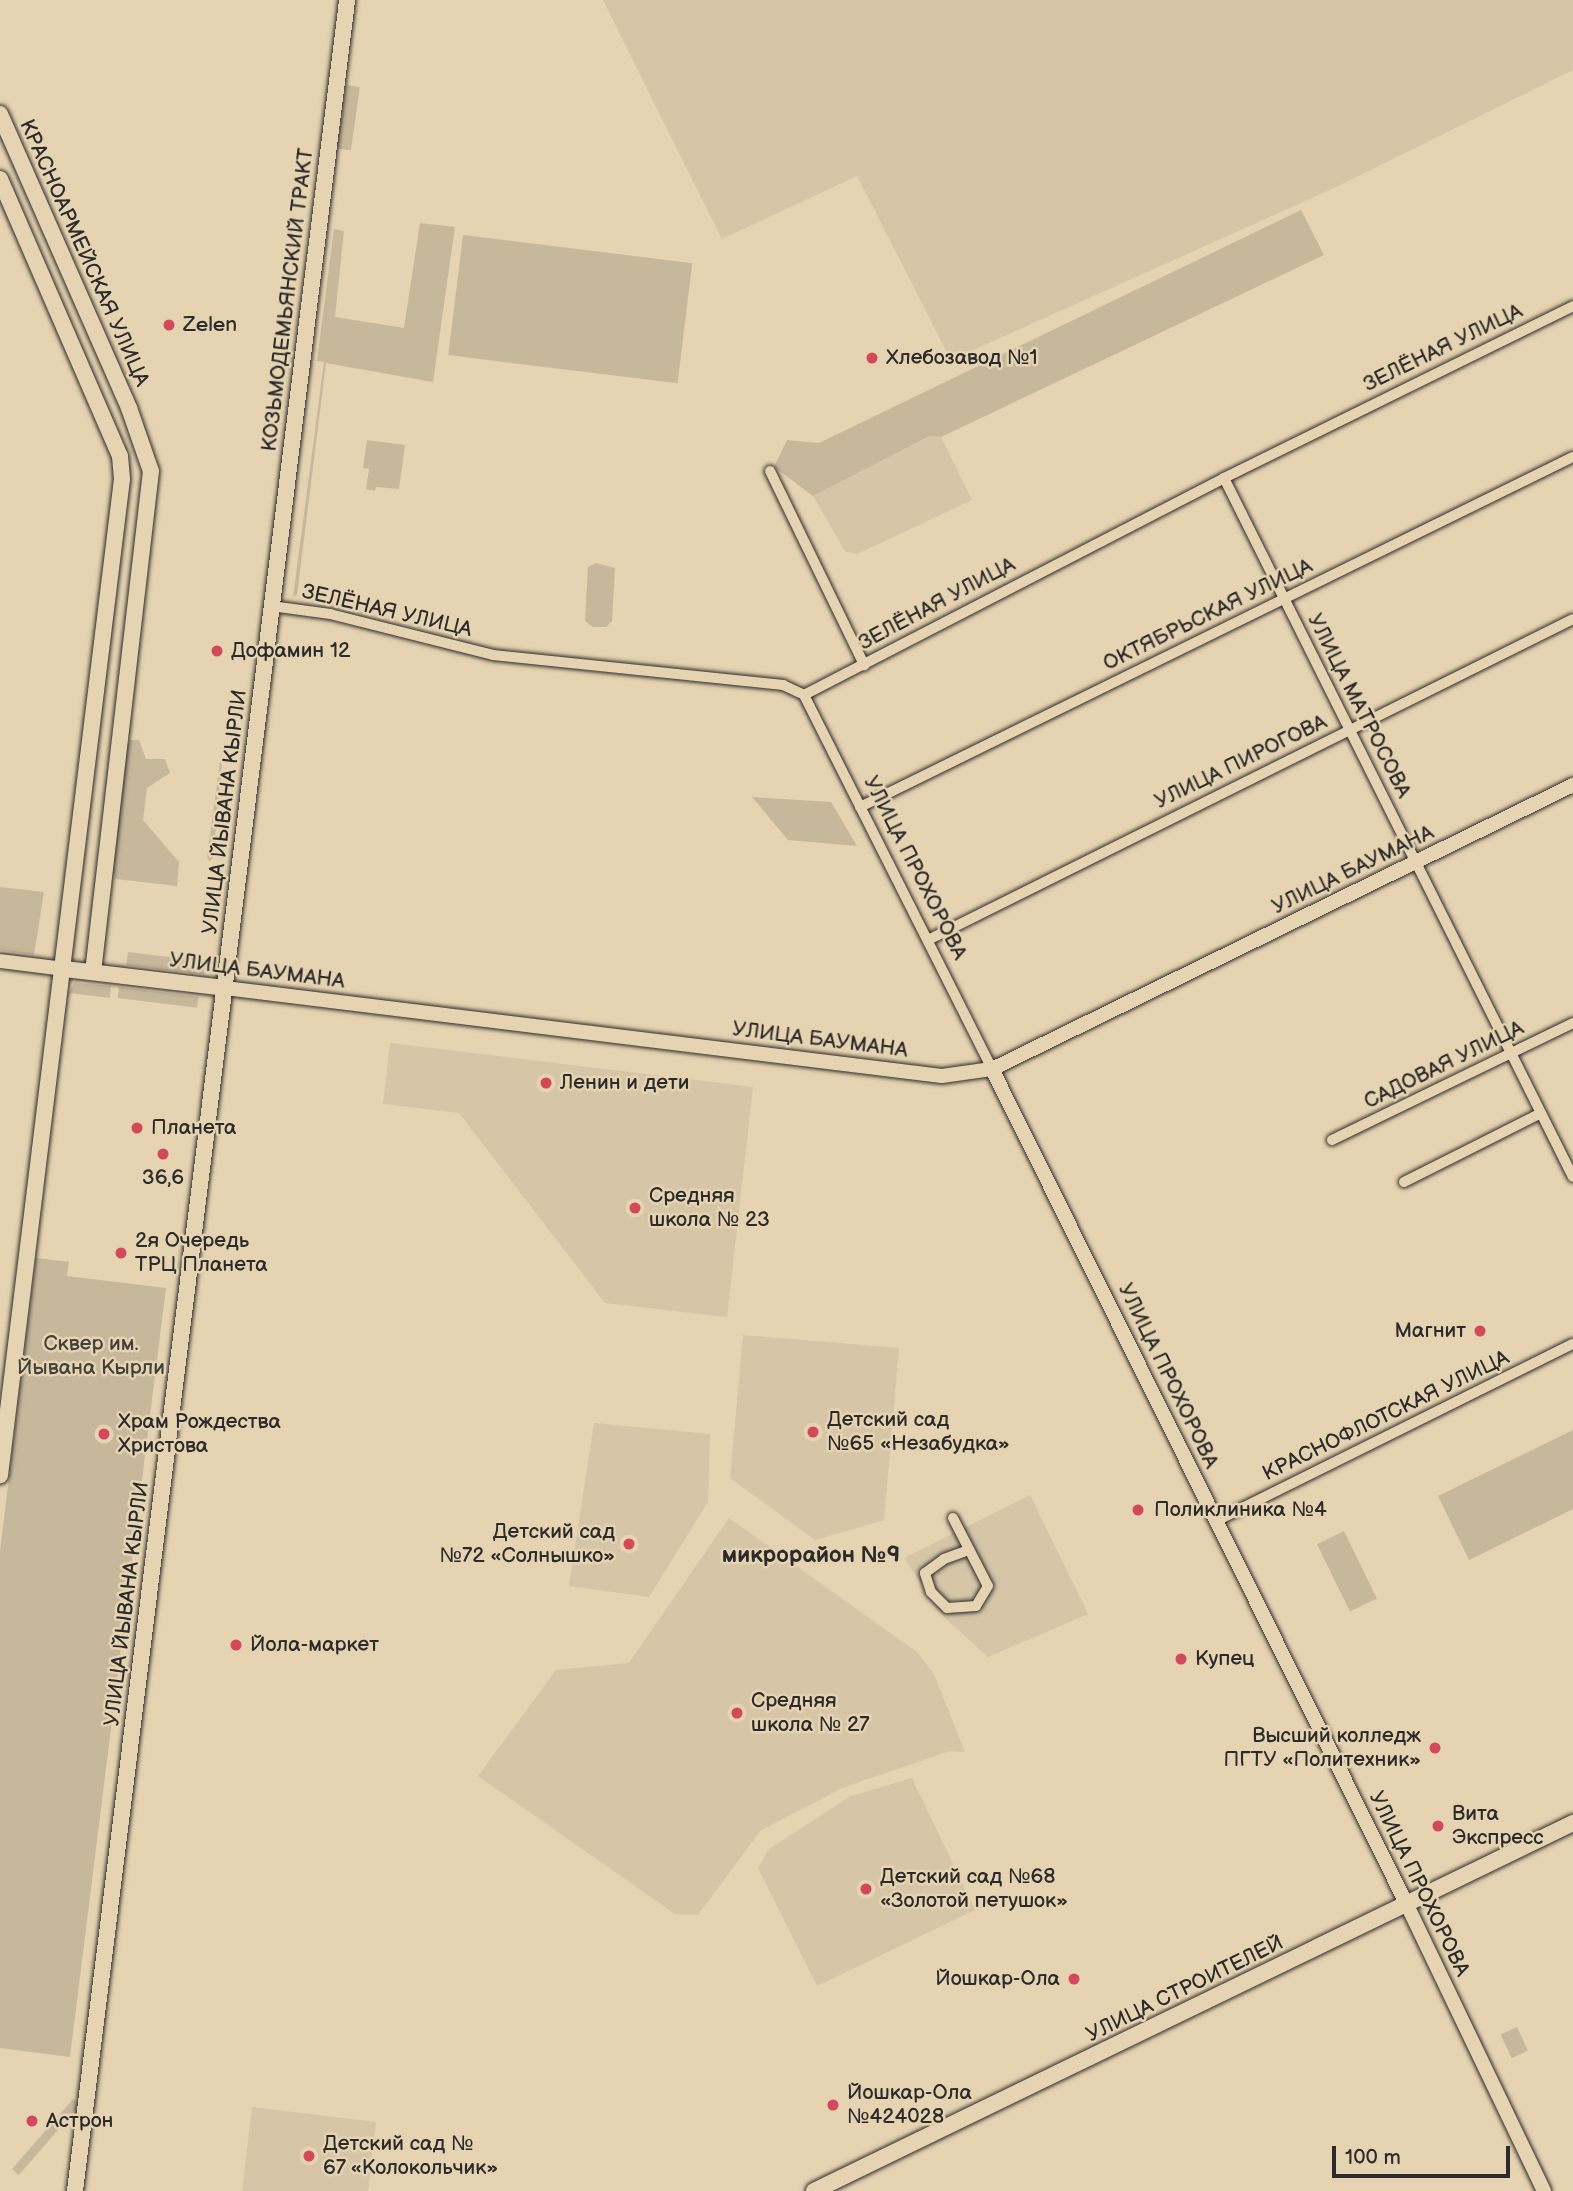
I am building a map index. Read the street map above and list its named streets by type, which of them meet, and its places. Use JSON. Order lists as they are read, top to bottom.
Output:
{
  "streets": {
    "main road": [
      "КРАСНОАРМЕЙСКАЯ УЛИЦА",
      "КОЗЬМОДЕМЬЯНСКИЙ ТРАКТ",
      "УЛИЦА ЙЫВАНА КЫРЛИ",
      "УЛИЦА БАУМАНА",
      "УЛИЦА СТРОИТЕЛЕЙ"
    ],
    "street": [
      "ЗЕЛЁНАЯ УЛИЦА",
      "ОКТЯБРЬСКАЯ УЛИЦА",
      "УЛИЦА МАТРОСОВА",
      "УЛИЦА ПИРОГОВА",
      "УЛИЦА ПРОХОРОВА",
      "САДОВАЯ УЛИЦА",
      "КРАСНОФЛОТСКАЯ УЛИЦА"
    ]
  },
  "crossings": [
    ["КОЗЬМОДЕМЬЯНСКИЙ ТРАКТ", "ЗЕЛЁНАЯ УЛИЦА"],
    ["КОЗЬМОДЕМЬЯНСКИЙ ТРАКТ", "УЛИЦА ЙЫВАНА КЫРЛИ"],
    ["ЗЕЛЁНАЯ УЛИЦА", "УЛИЦА МАТРОСОВА"],
    ["ЗЕЛЁНАЯ УЛИЦА", "УЛИЦА ЙЫВАНА КЫРЛИ"],
    ["ЗЕЛЁНАЯ УЛИЦА", "УЛИЦА ПРОХОРОВА"],
    ["ОКТЯБРЬСКАЯ УЛИЦА", "УЛИЦА МАТРОСОВА"],
    ["ОКТЯБРЬСКАЯ УЛИЦА", "УЛИЦА ПРОХОРОВА"],
    ["УЛИЦА МАТРОСОВА", "УЛИЦА ПИРОГОВА"],
    ["УЛИЦА МАТРОСОВА", "УЛИЦА БАУМАНА"],
    ["УЛИЦА МАТРОСОВА", "САДОВАЯ УЛИЦА"],
    ["УЛИЦА ПИРОГОВА", "УЛИЦА ПРОХОРОВА"],
    ["УЛИЦА ЙЫВАНА КЫРЛИ", "УЛИЦА БАУМАНА"],
    ["УЛИЦА ПРОХОРОВА", "УЛИЦА БАУМАНА"],
    ["УЛИЦА ПРОХОРОВА", "КРАСНОФЛОТСКАЯ УЛИЦА"],
    ["УЛИЦА ПРОХОРОВА", "УЛИЦА СТРОИТЕЛЕЙ"]
  ],
  "districts": ["микрорайон №9"],
  "parks": ["Сквер им. Йывана Кырли"],
  "places": [
    "Zelen",
    "Хлебозавод №1",
    "Дофамин 12",
    "Ленин и дети",
    "Планета",
    "36,6",
    "Средняя школа № 23",
    "2я Очередь ТРЦ Планета",
    "Магнит",
    "Детский сад №65 «Незабудка»",
    "Храм Рождества Христова",
    "Поликлиника №4",
    "Детский сад №72 «Солнышко»",
    "Йола-маркет",
    "Купец",
    "Средняя школа № 27",
    "Высший колледж ПГТУ «Политехник»",
    "Вита Экспресс",
    "Детский сад №68 «Золотой петушок»",
    "Йошкар-Ола",
    "Йошкар-Ола №424028",
    "Астрон",
    "Детский сад № 67 «Колокольчик»"
  ],
  "scale_bar": "100 m"
}
